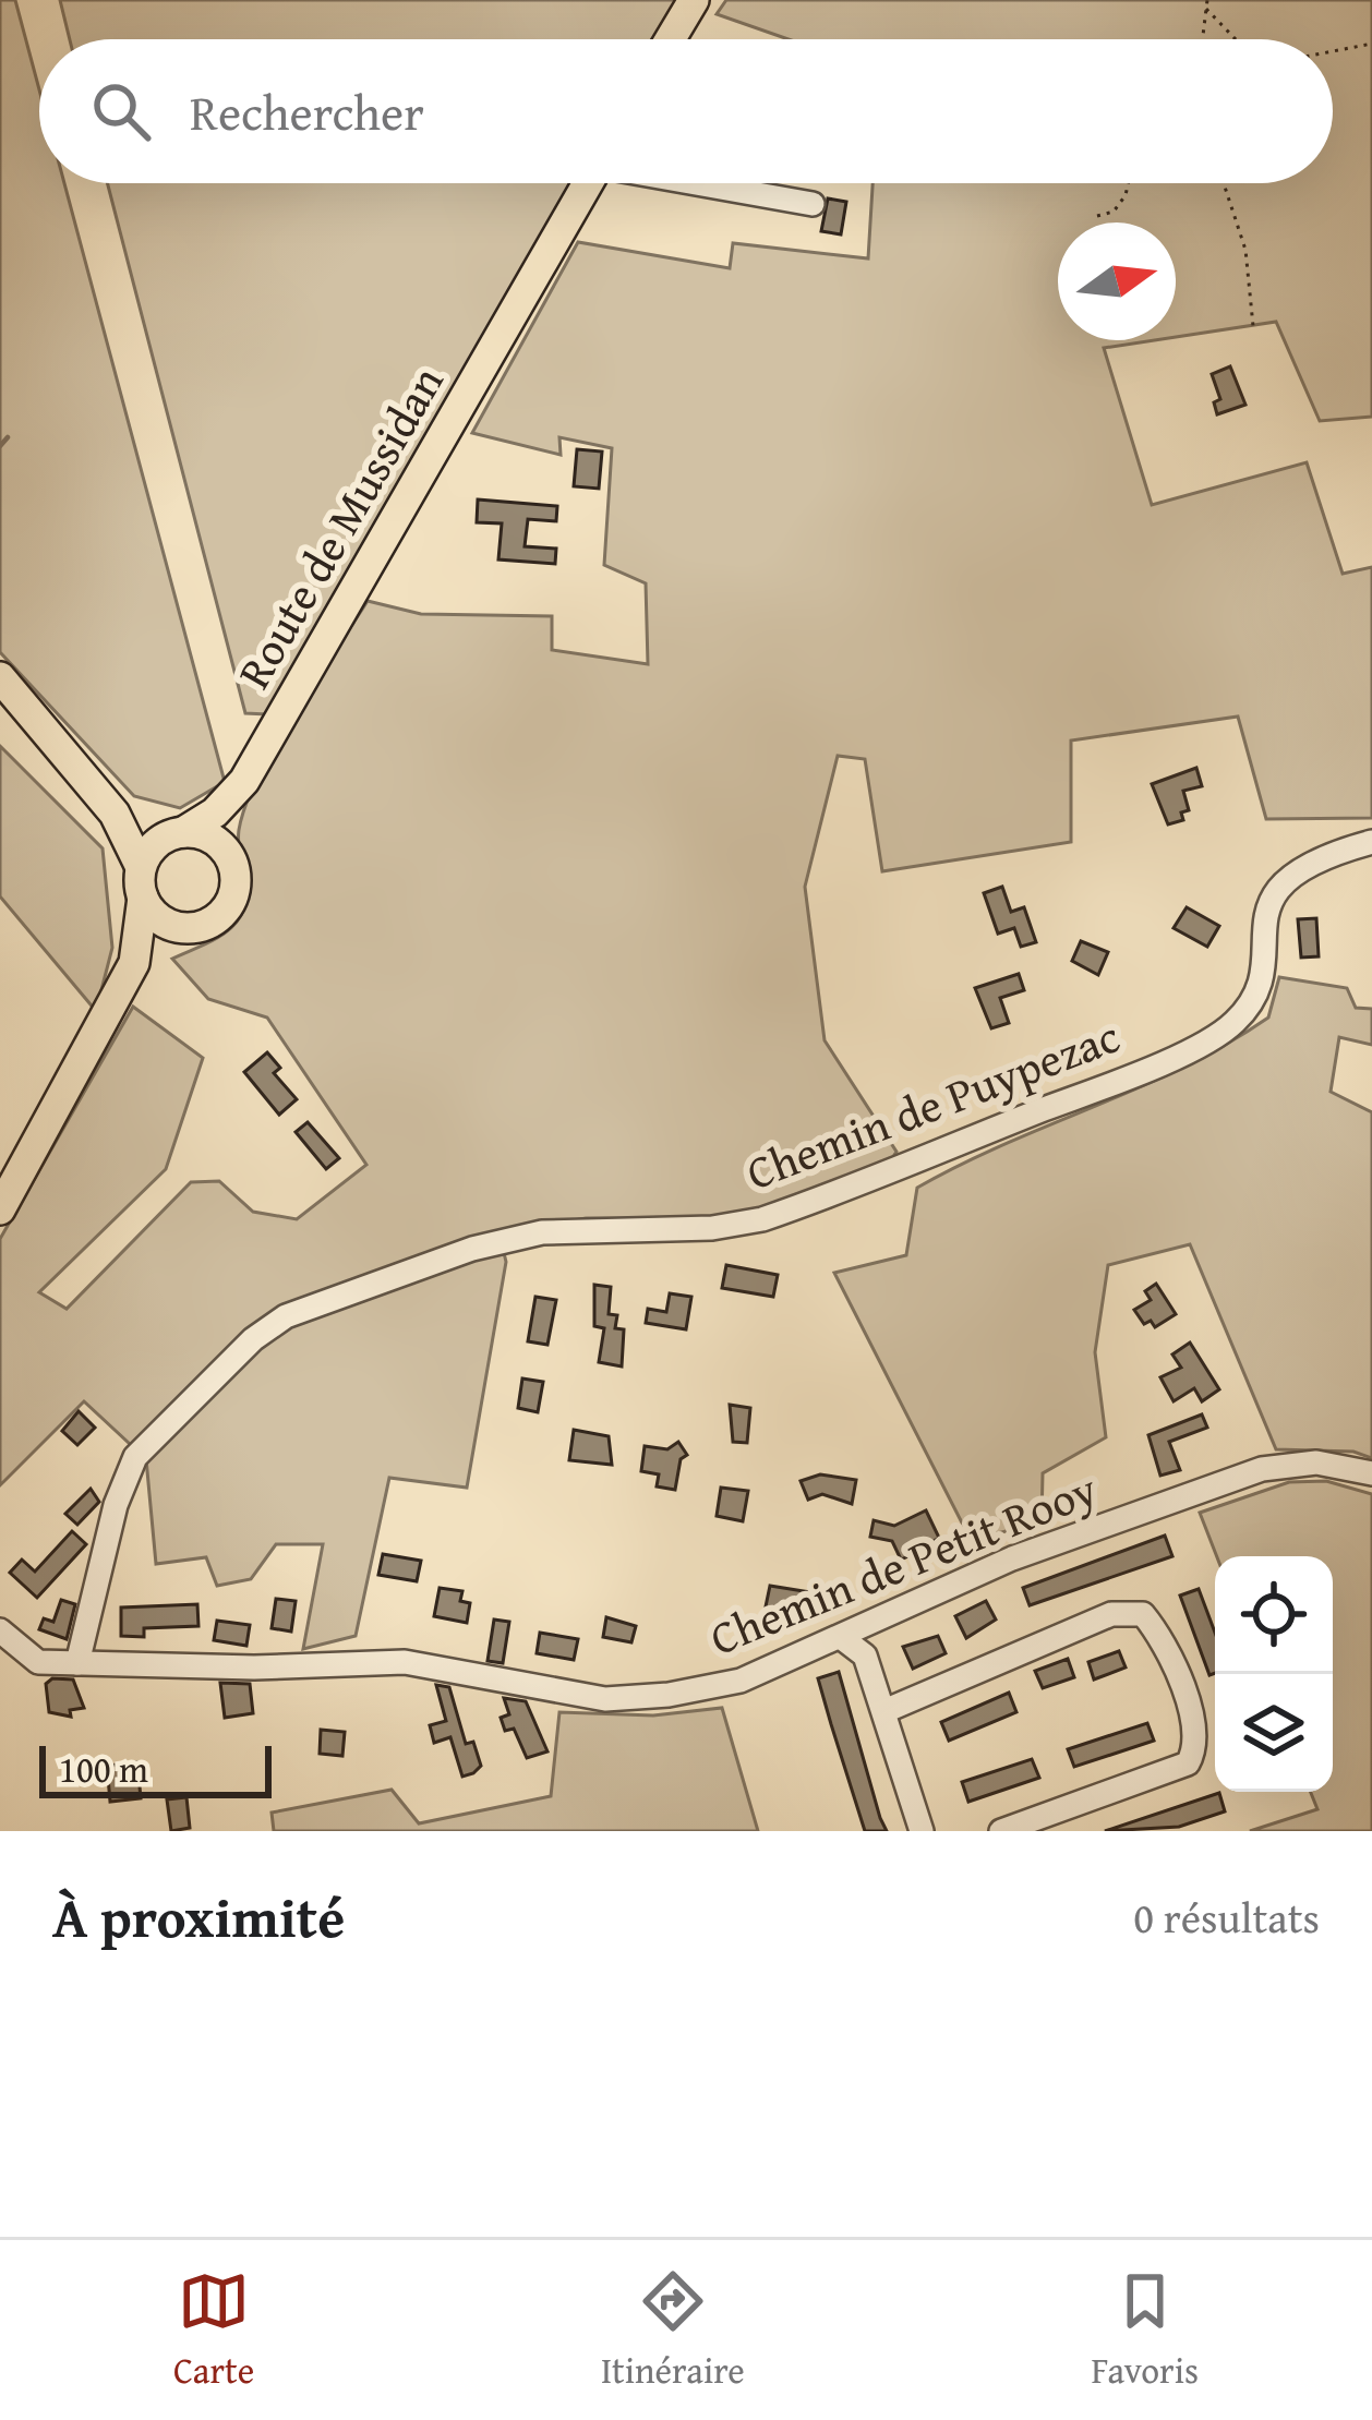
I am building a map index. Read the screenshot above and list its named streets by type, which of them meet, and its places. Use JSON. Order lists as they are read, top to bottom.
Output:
{
  "streets": {
    "main road": ["Route de Mussidan"],
    "street": ["Chemin de Puypezac", "Chemin de Petit Rooy"]
  },
  "crossings": [
    ["Chemin de Puypezac", "Chemin de Petit Rooy"]
  ],
  "scale_bar": "100 m",
  "north": "right",
  "page": {
    "search": "Rechercher",
    "scale": "100 m",
    "heading": ["À proximité", "0 résultats"],
    "nav": ["Carte", "Itinéraire", "Favoris"]
  }
}
